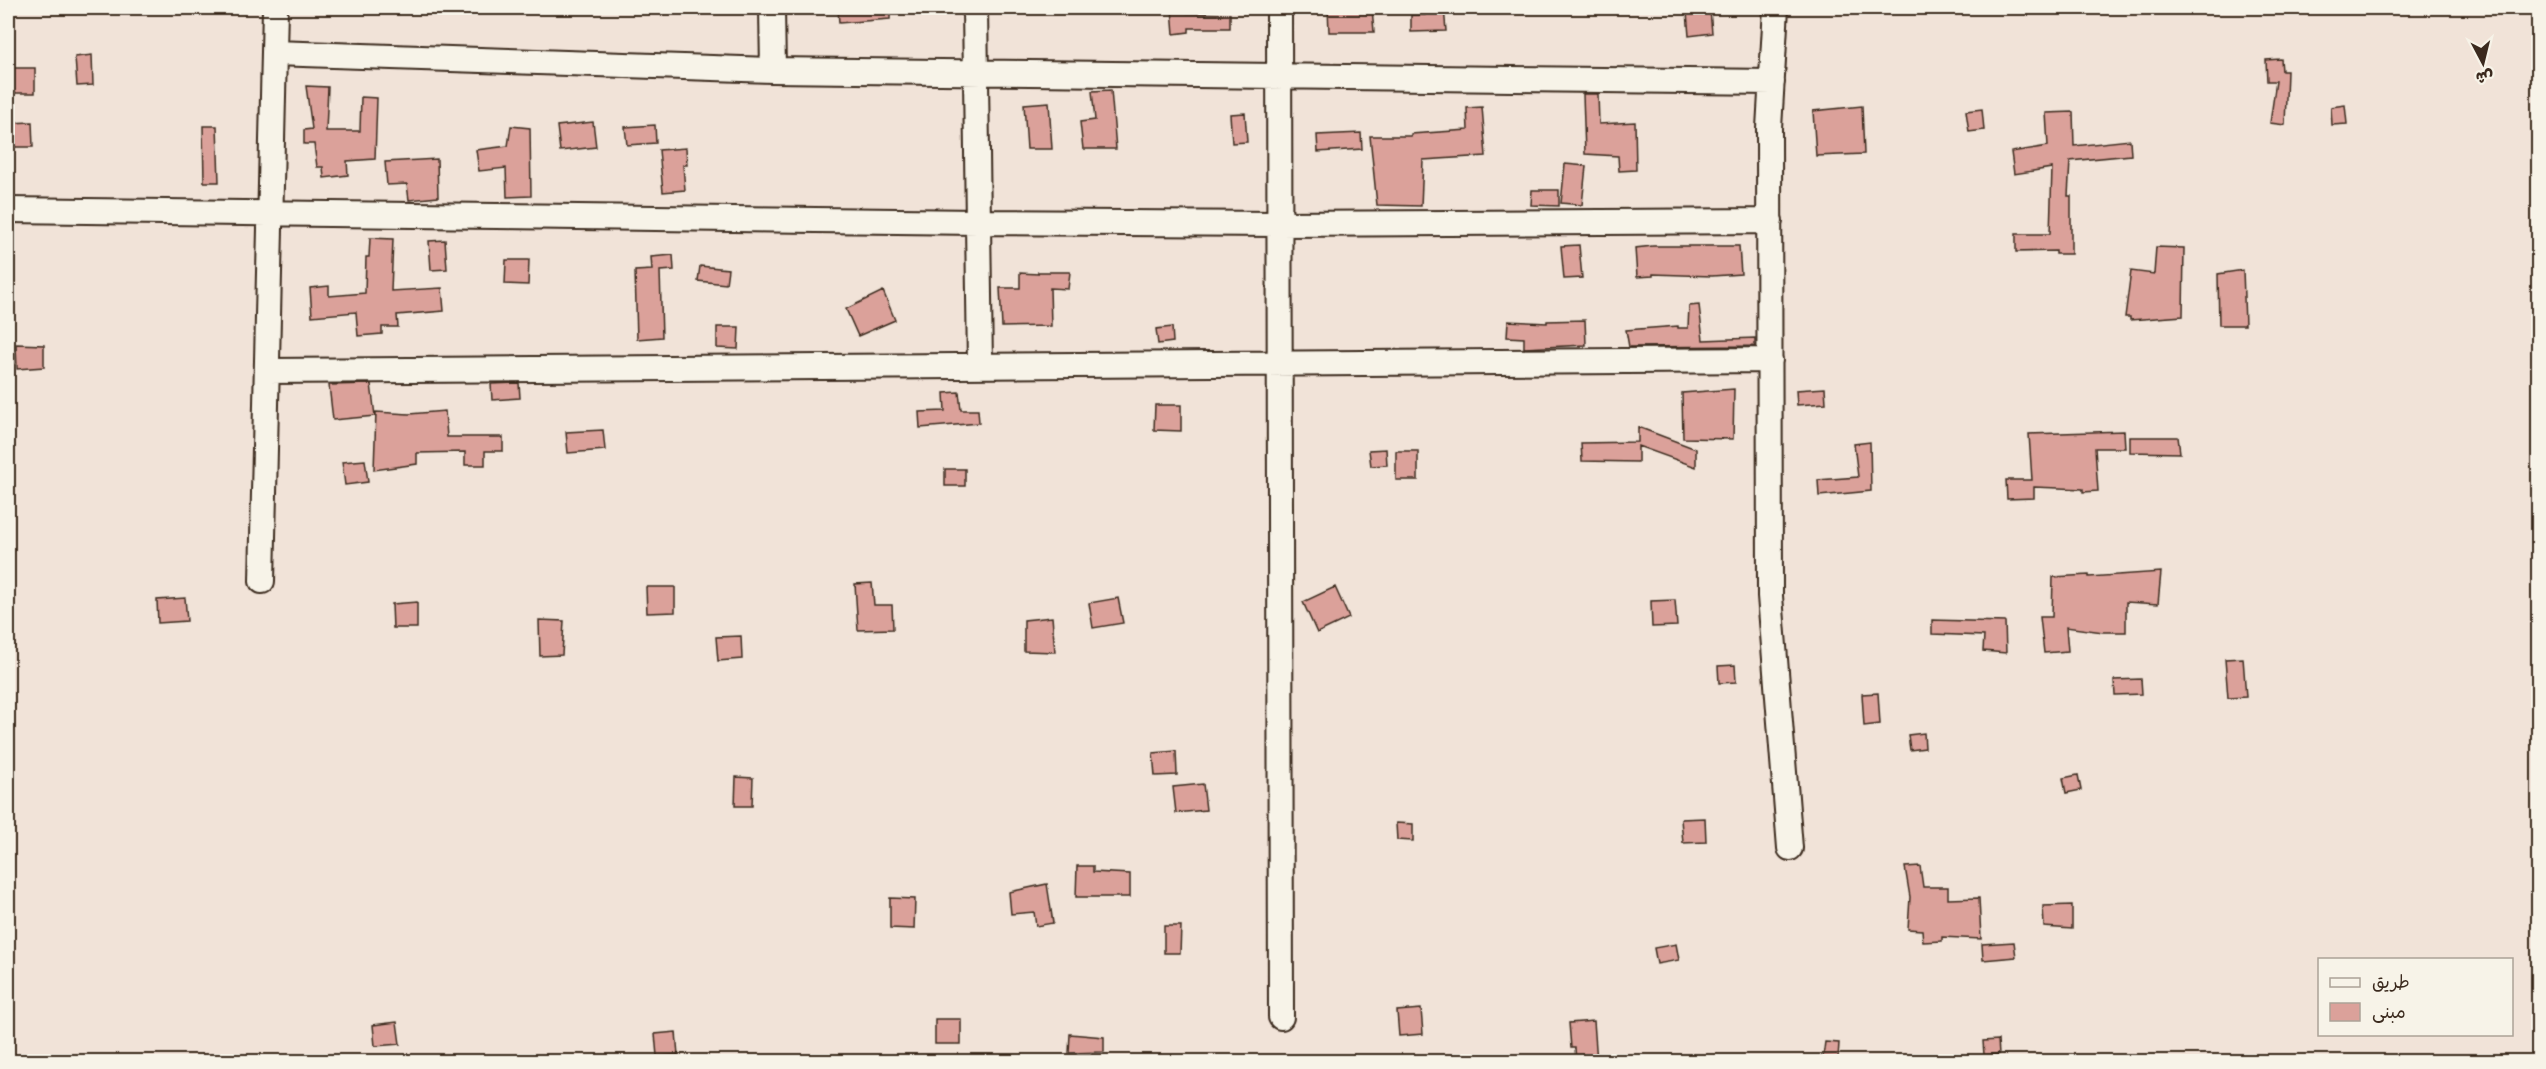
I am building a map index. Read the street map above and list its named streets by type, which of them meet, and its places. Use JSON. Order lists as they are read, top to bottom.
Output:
{
  "legend": ["طريق", "مبنى"],
  "north": "bottom"
}
